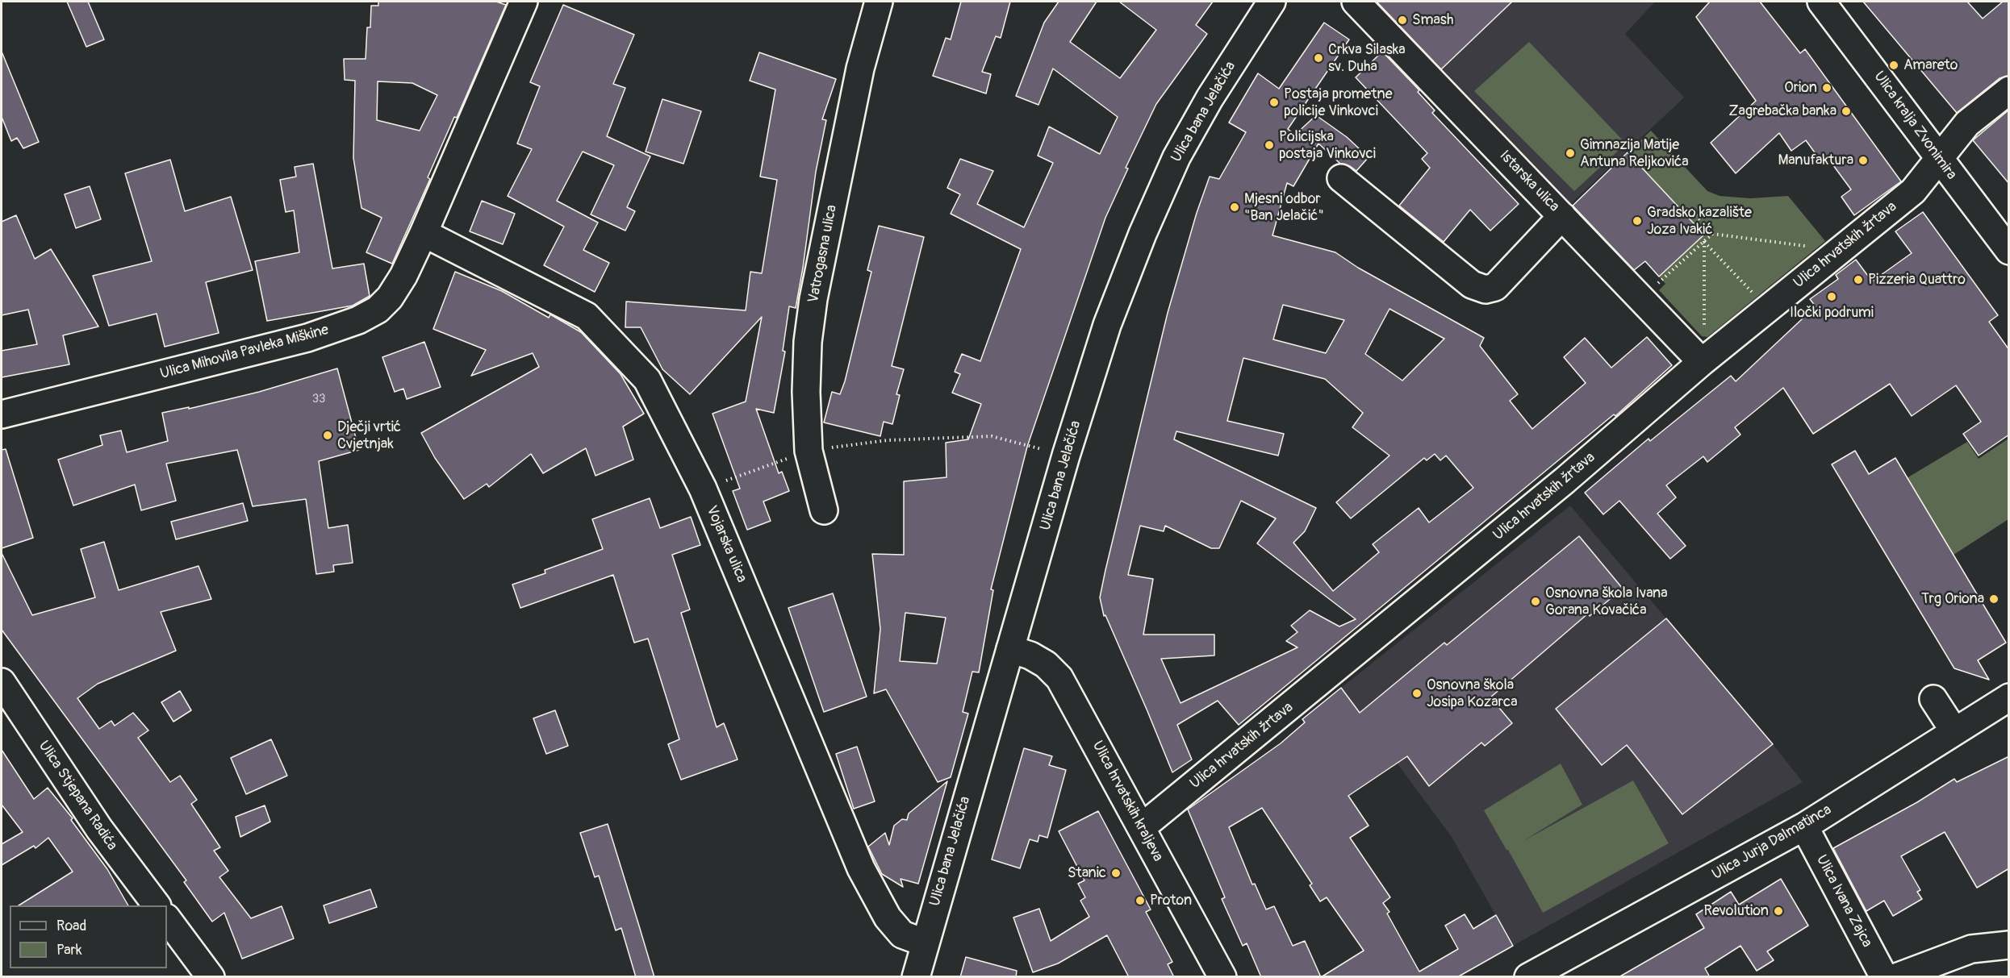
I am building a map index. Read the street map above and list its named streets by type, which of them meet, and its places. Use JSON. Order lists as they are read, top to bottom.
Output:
{
  "streets": {
    "street": [
      "Ulica bana Jelačića",
      "Ulica kralja Zvonimira",
      "Istarska ulica",
      "Ulica hrvatskih žrtava",
      "Vatrogasna ulica",
      "Ulica Mihovila Pavleka Miškine",
      "Vojarska ulica",
      "Ulica Stjepana Radića",
      "Ulica hrvatskih kraljeva",
      "Ulica Jurja Dalmatinca",
      "Ulica Ivana Zajca"
    ]
  },
  "crossings": [
    ["Ulica bana Jelačića", "Vojarska ulica"],
    ["Ulica bana Jelačića", "Ulica hrvatskih kraljeva"],
    ["Ulica kralja Zvonimira", "Ulica hrvatskih žrtava"],
    ["Istarska ulica", "Ulica hrvatskih žrtava"],
    ["Ulica hrvatskih žrtava", "Ulica hrvatskih kraljeva"],
    ["Ulica Mihovila Pavleka Miškine", "Vojarska ulica"],
    ["Ulica Jurja Dalmatinca", "Ulica Ivana Zajca"]
  ],
  "places": [
    "Smash",
    "Crkva Silaska sv. Duha",
    "Amareto",
    "Orion",
    "Postaja prometne policije Vinkovci",
    "Zagrebačka banka",
    "Policijska postaja Vinkovci",
    "Gimnazija Matije Antuna Reljkovića",
    "Manufaktura",
    "Mjesni odbor \"Ban Jelačić\"",
    "Gradsko kazalište Joza Ivakić",
    "Pizzeria Quattro",
    "Iločki podrumi",
    "Dječji vrtić Cvjetnjak",
    "Trg Oriona",
    "Osnovna škola Ivana Gorana Kovačića",
    "Osnovna škola Josipa Kozarca",
    "Stanic",
    "Proton",
    "Revolution"
  ],
  "house_numbers": ["33"],
  "legend": ["Road", "Park"]
}
